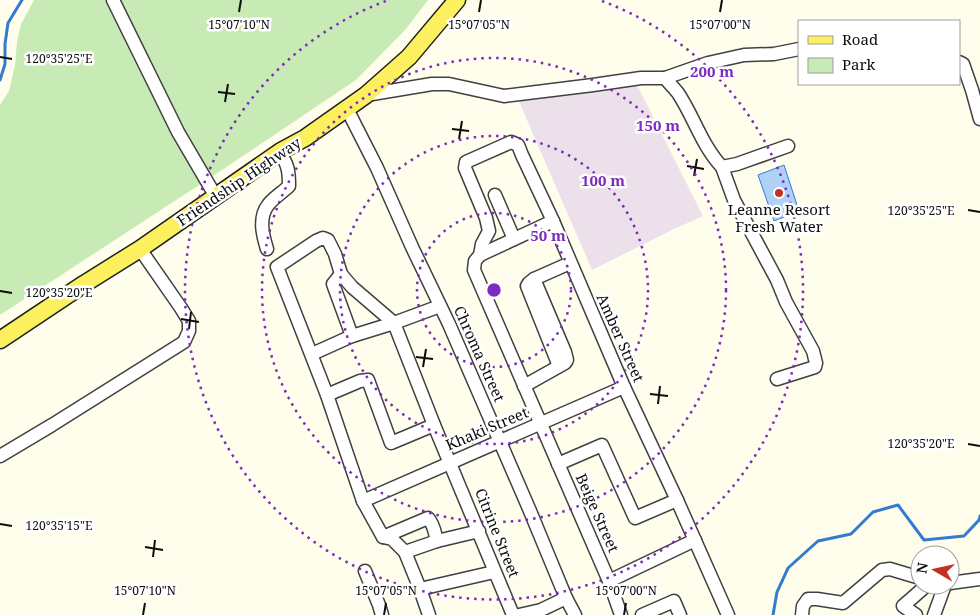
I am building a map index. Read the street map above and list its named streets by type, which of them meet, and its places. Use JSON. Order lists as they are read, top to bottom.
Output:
{
  "streets": {
    "main road": ["Friendship Highway"],
    "street": [
      "Amber Street",
      "Chroma Street",
      "Khaki Street",
      "Beige Street",
      "Citrine Street"
    ]
  },
  "crossings": [
    ["Friendship Highway", "Chroma Street"],
    ["Amber Street", "Khaki Street"],
    ["Amber Street", "Beige Street"],
    ["Chroma Street", "Khaki Street"],
    ["Khaki Street", "Beige Street"],
    ["Khaki Street", "Citrine Street"]
  ],
  "places": ["Leanne Resort Fresh Water"],
  "legend": ["Road", "Park"],
  "north": "left",
  "coordinates": [
    "15°07'10\"N",
    "15°07'05\"N",
    "15°07'00\"N",
    "120°35'25\"E",
    "120°35'20\"E",
    "120°35'15\"E"
  ],
  "rings": [
    "200 m",
    "150 m",
    "100 m",
    "50 m"
  ]
}
